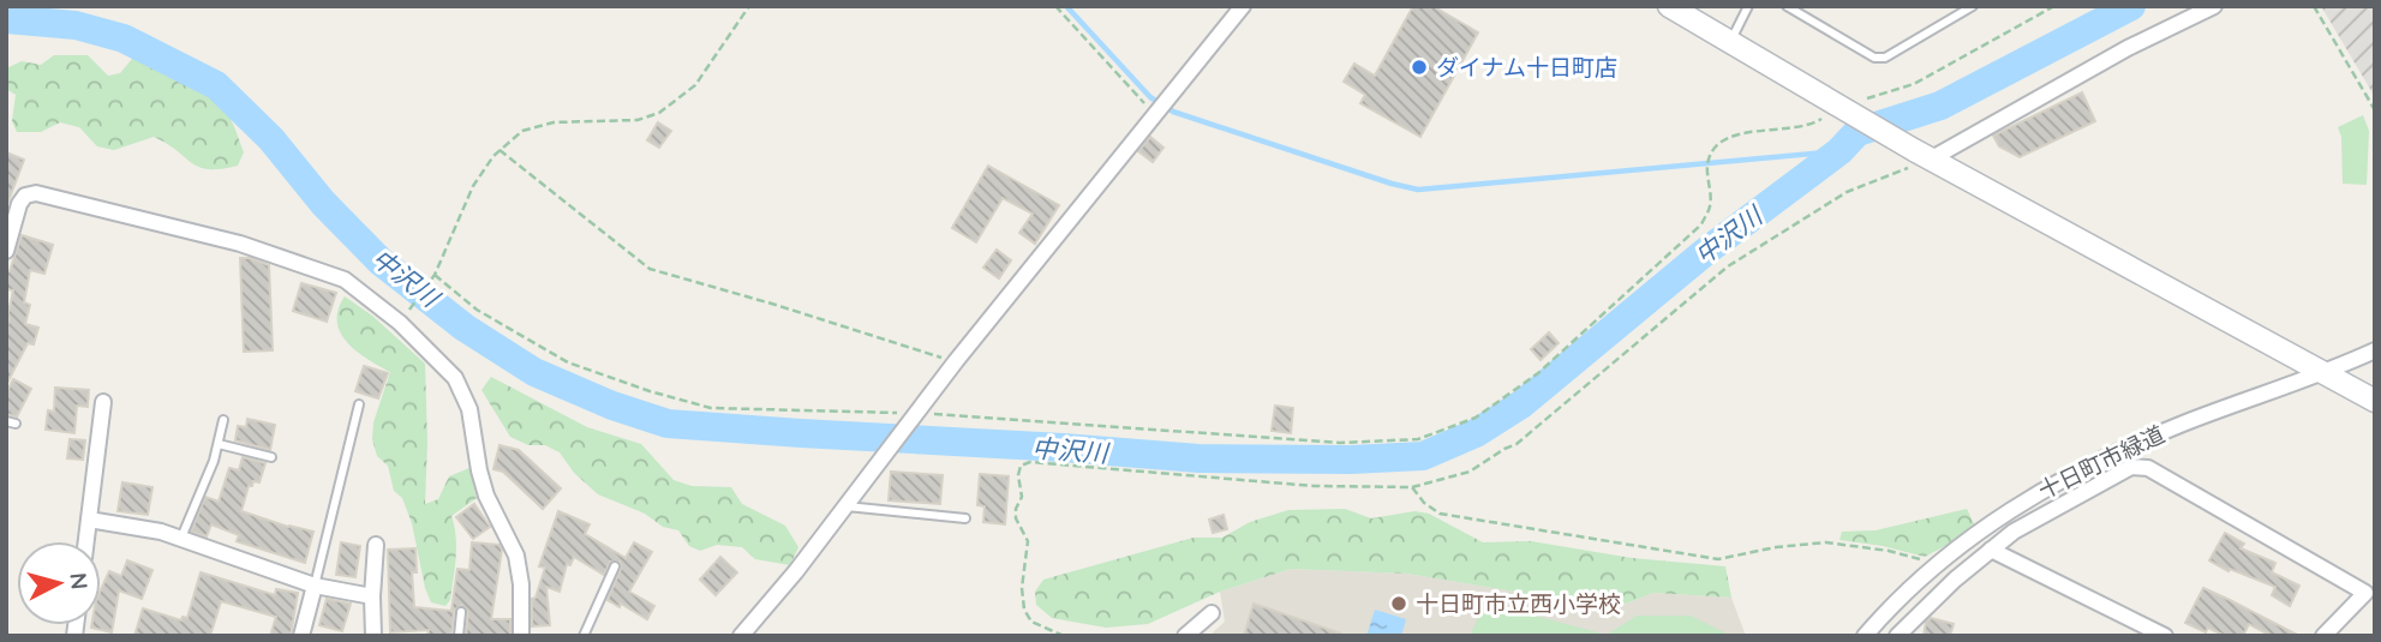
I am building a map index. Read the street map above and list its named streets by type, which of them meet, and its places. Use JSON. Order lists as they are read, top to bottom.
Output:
{
  "streets": {
    "street": ["十日町市緑道"]
  },
  "water": ["中沢川"],
  "places": ["ダイナム十日町店", "十日町市立西小学校"],
  "north": "right"
}
